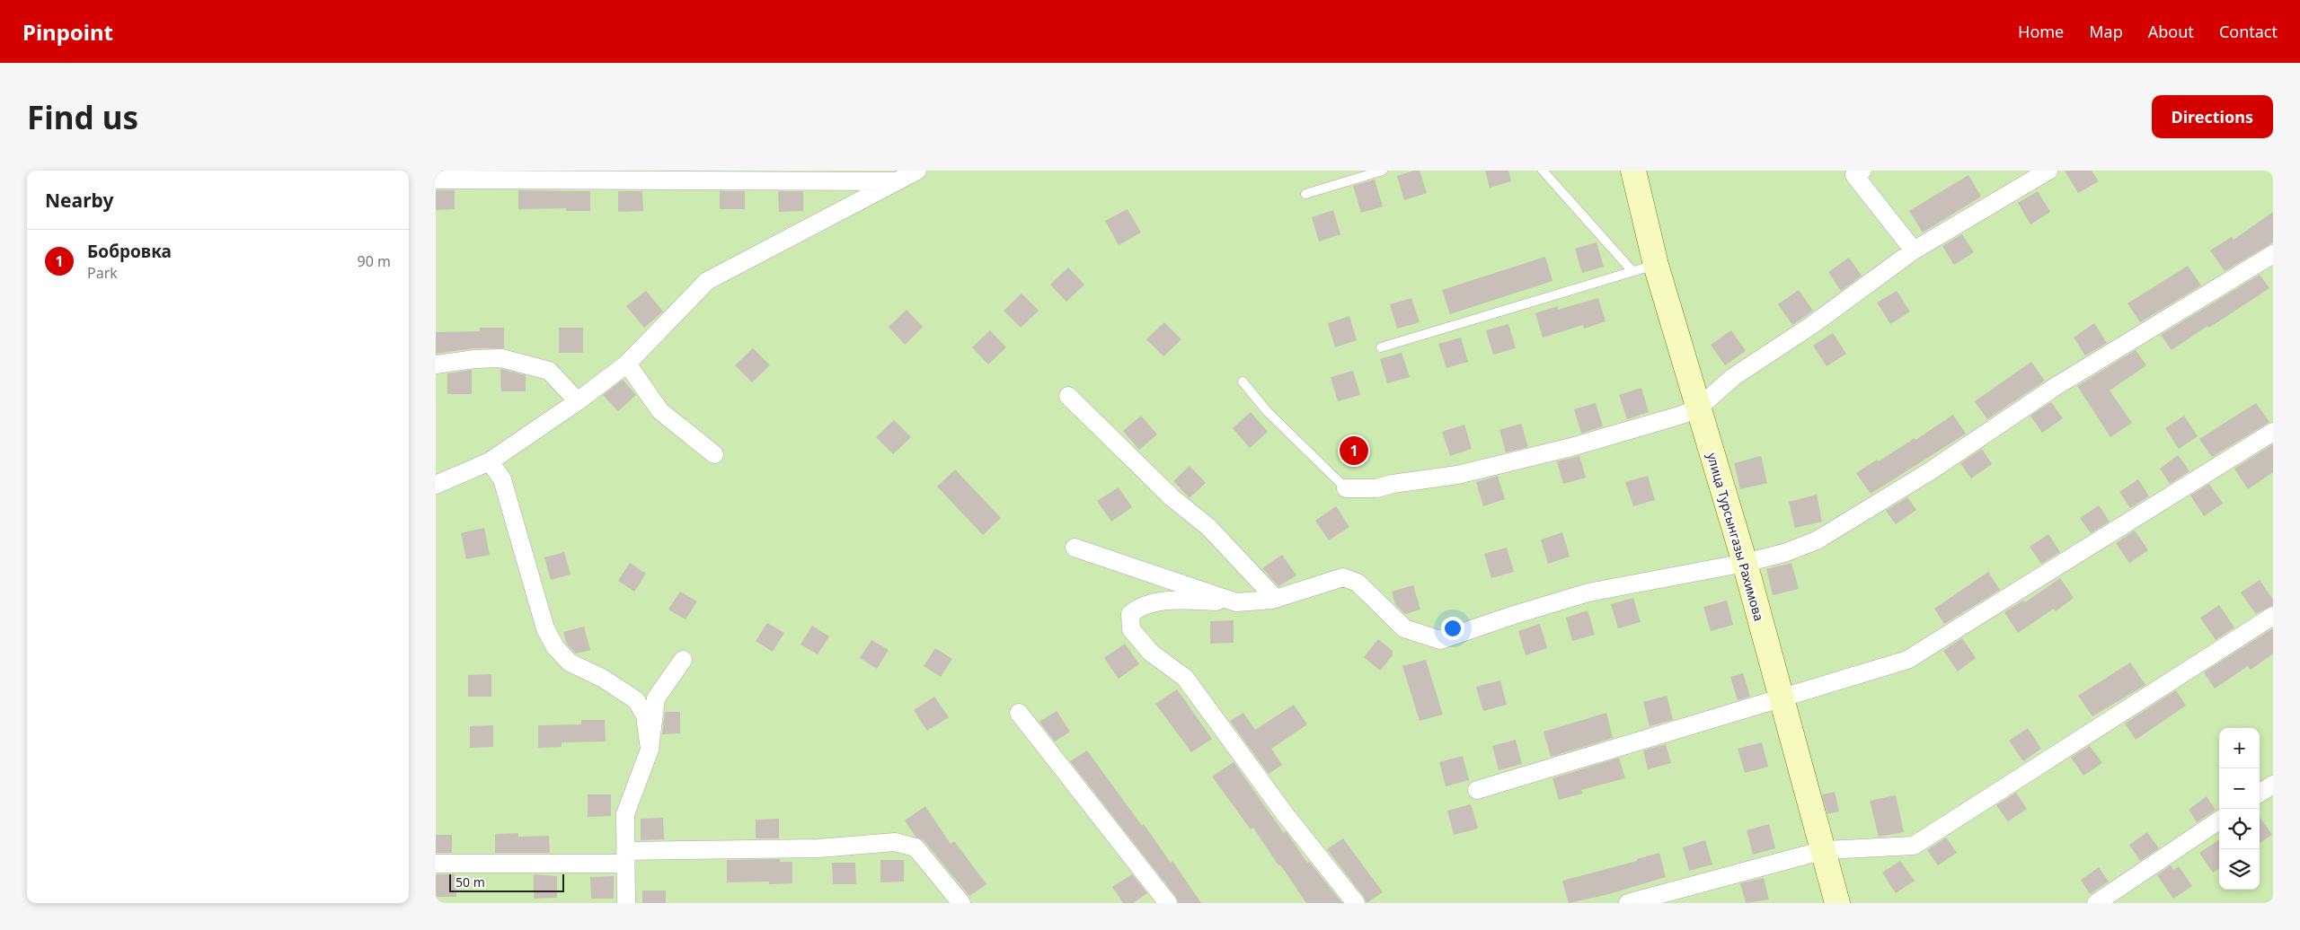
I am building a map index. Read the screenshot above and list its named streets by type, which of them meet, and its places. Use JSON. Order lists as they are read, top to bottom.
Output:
{
  "streets": {
    "street": ["улица Турсынгазы Рахимова"]
  },
  "scale_bar": "50 m",
  "page": {
    "header": "Pinpoint",
    "nav": [
      "Home",
      "Map",
      "About",
      "Contact"
    ],
    "buttons": "Directions",
    "title": "Find us",
    "heading": "Nearby",
    "list": [
      {
        "mark": "1",
        "name": "Бобровка",
        "note": "Park",
        "value": "90 m"
      }
    ],
    "pins": "1",
    "map_buttons": ["+", "−"],
    "scale": "50 m"
  }
}
